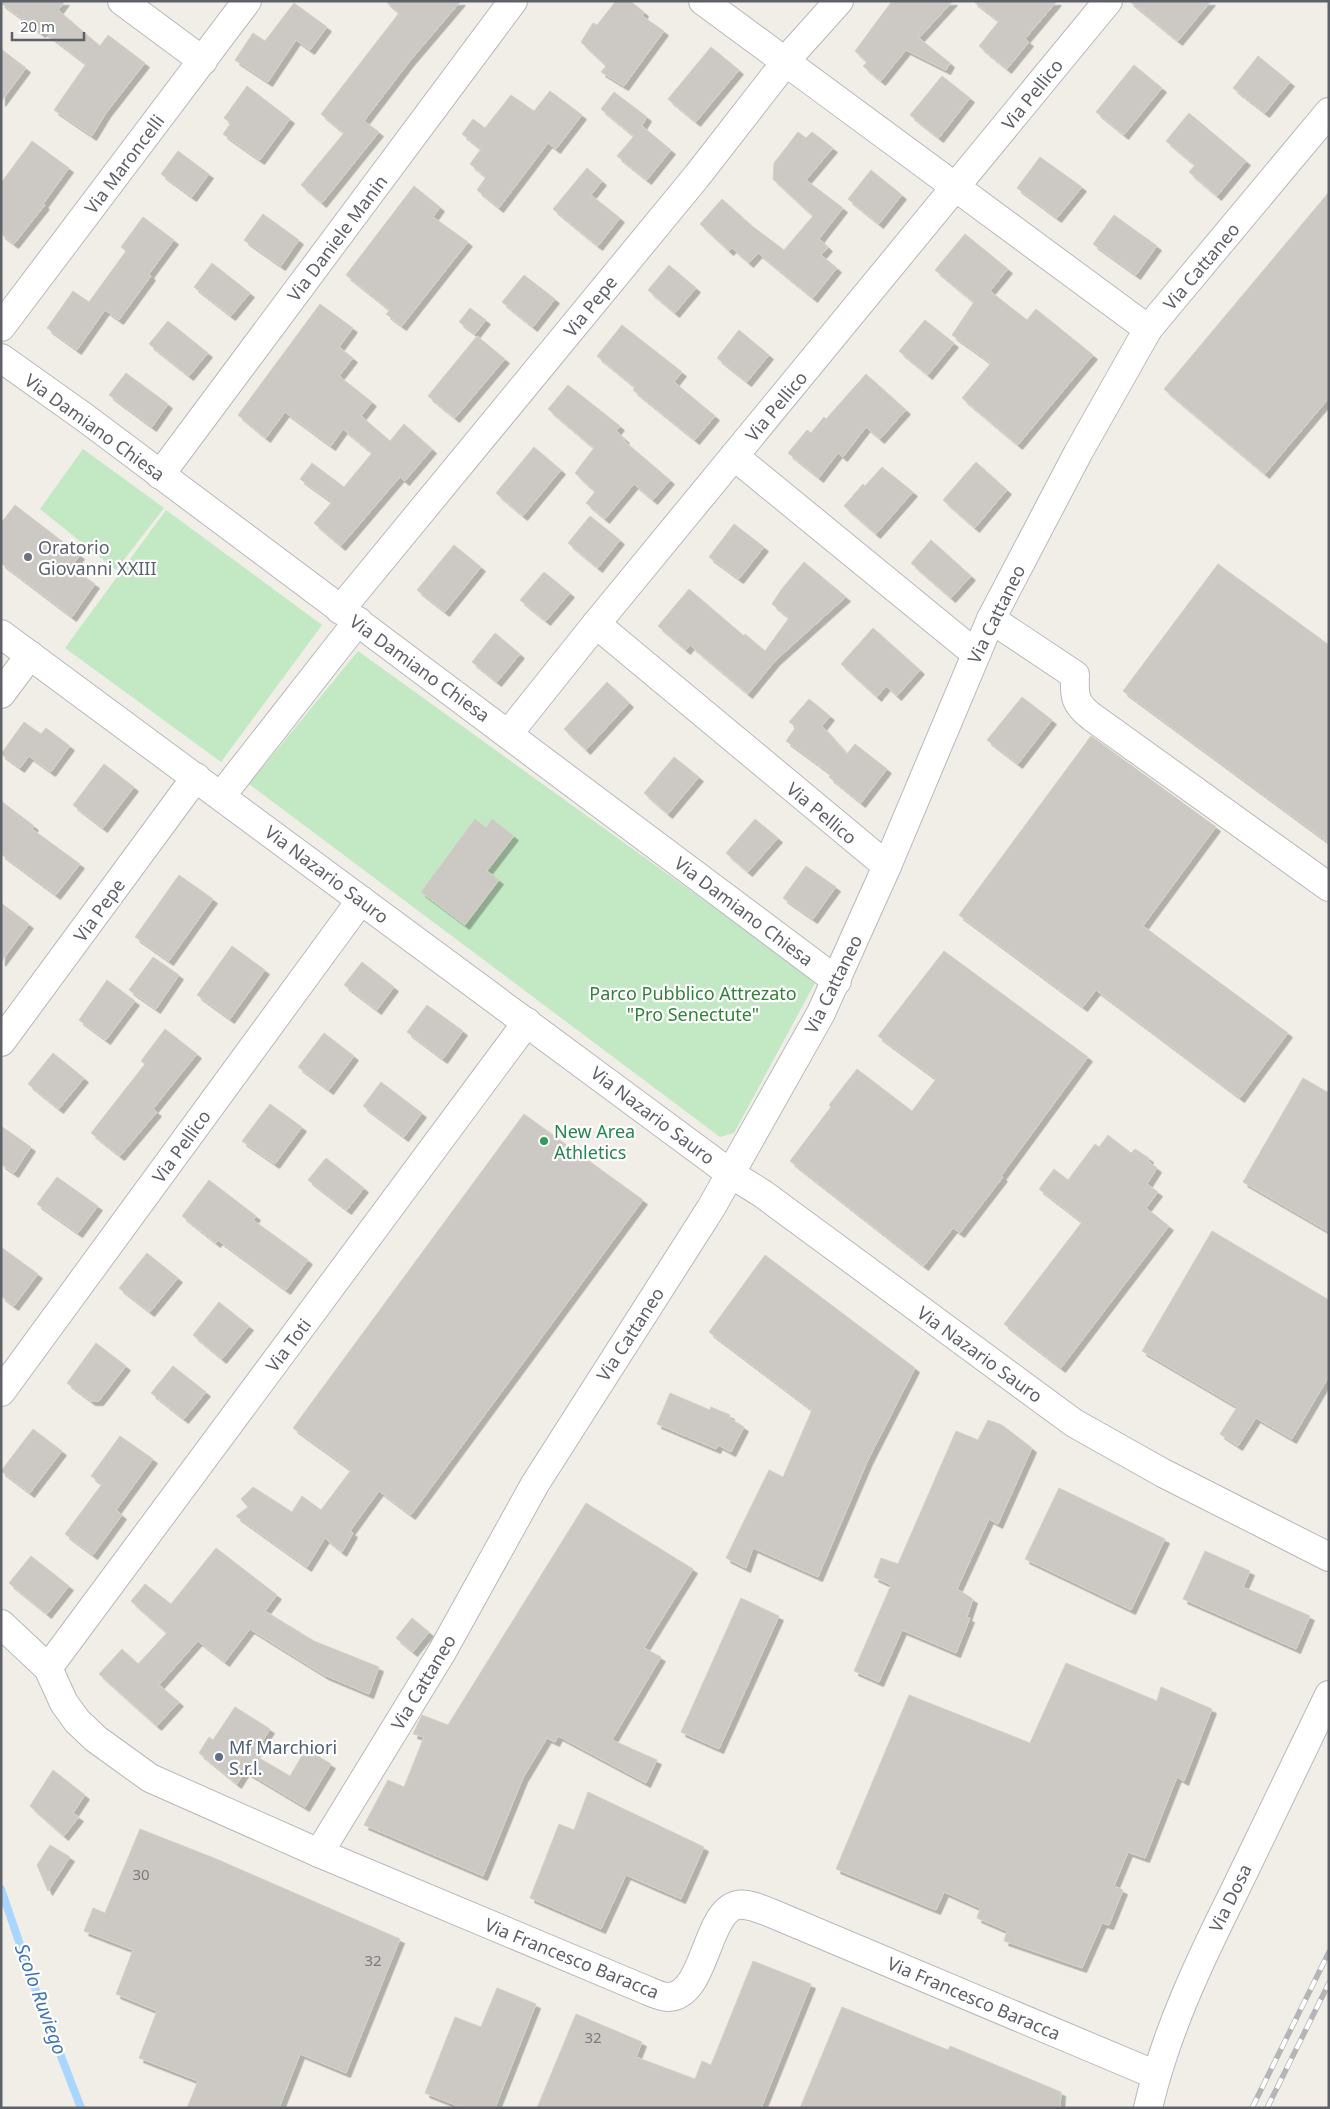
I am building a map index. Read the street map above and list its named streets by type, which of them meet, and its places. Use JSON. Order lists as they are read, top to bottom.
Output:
{
  "streets": {
    "street": [
      "Via Pellico",
      "Via Maroncelli",
      "Via Daniele Manin",
      "Via Cattaneo",
      "Via Pepe",
      "Via Damiano Chiesa",
      "Via Nazario Sauro",
      "Via Toti",
      "Via Dosa",
      "Via Francesco Baracca"
    ]
  },
  "crossings": [
    ["Via Pellico", "Via Cattaneo"],
    ["Via Pellico", "Via Damiano Chiesa"],
    ["Via Pellico", "Via Nazario Sauro"],
    ["Via Daniele Manin", "Via Damiano Chiesa"],
    ["Via Cattaneo", "Via Damiano Chiesa"],
    ["Via Cattaneo", "Via Nazario Sauro"],
    ["Via Cattaneo", "Via Francesco Baracca"],
    ["Via Pepe", "Via Damiano Chiesa"],
    ["Via Pepe", "Via Nazario Sauro"],
    ["Via Nazario Sauro", "Via Toti"],
    ["Via Toti", "Via Francesco Baracca"],
    ["Via Dosa", "Via Francesco Baracca"]
  ],
  "water": ["Scolo Ruviego"],
  "parks": ["Parco Pubblico Attrezato \"Pro Senectute\""],
  "places": ["Oratorio Giovanni XXIII", "New Area Athletics", "Mf Marchiori S.r.l."],
  "house_numbers": ["30", "32", "32"],
  "scale_bar": "20 m"
}
